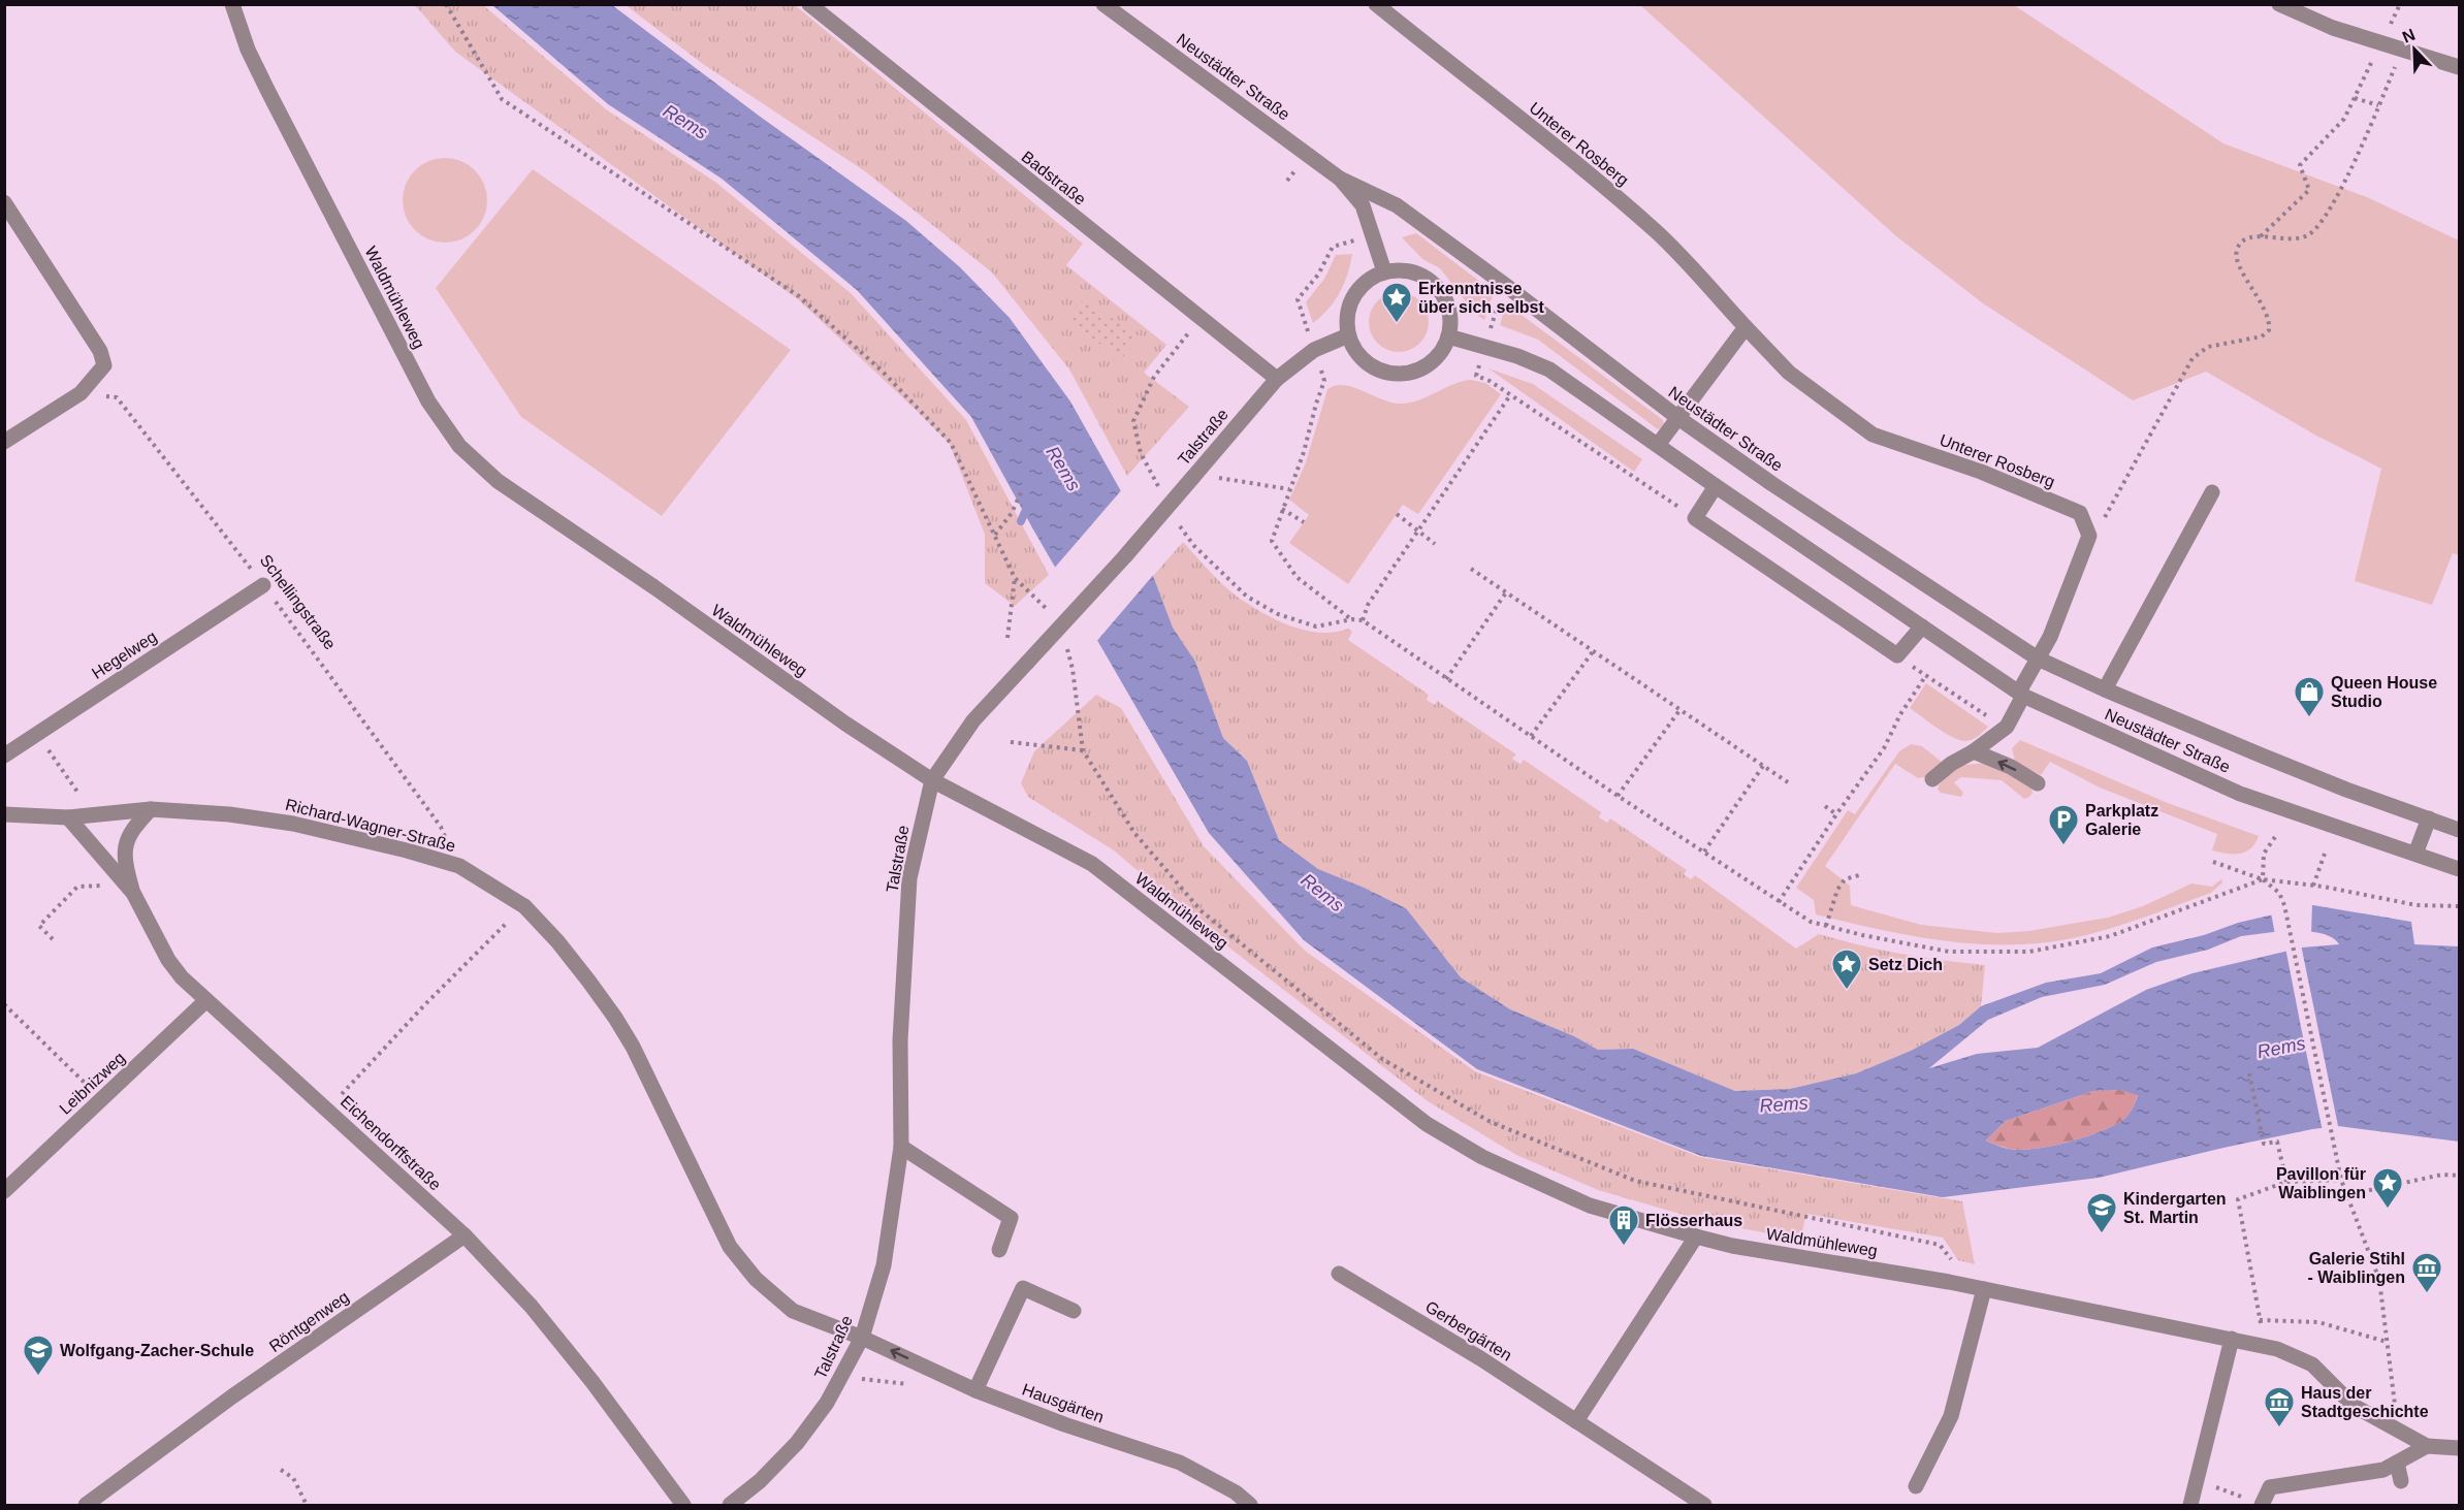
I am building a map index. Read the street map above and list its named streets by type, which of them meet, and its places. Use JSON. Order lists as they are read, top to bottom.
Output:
{
  "streets": {
    "street": [
      "Neustädter Straße",
      "Unterer Rosberg",
      "Badstraße",
      "Waldmühleweg",
      "Talstraße",
      "Hegelweg",
      "Richard-Wagner-Straße",
      "Leibnizweg",
      "Eichendorffstraße",
      "Röntgenweg",
      "Gerbergärten",
      "Hausgärten"
    ],
    "path": ["Schellingstraße"]
  },
  "crossings": [
    ["Neustädter Straße", "Unterer Rosberg"],
    ["Neustädter Straße", "Talstraße"],
    ["Badstraße", "Talstraße"],
    ["Waldmühleweg", "Talstraße"],
    ["Talstraße", "Richard-Wagner-Straße"],
    ["Talstraße", "Hausgärten"],
    ["Schellingstraße", "Hegelweg"],
    ["Schellingstraße", "Richard-Wagner-Straße"],
    ["Richard-Wagner-Straße", "Eichendorffstraße"],
    ["Richard-Wagner-Straße", "Hausgärten"],
    ["Leibnizweg", "Eichendorffstraße"],
    ["Eichendorffstraße", "Röntgenweg"]
  ],
  "water": ["Rems"],
  "places": {
    "place": ["Erkenntnisse über sich selbst", "Setz Dich", "Pavillon für Waiblingen"],
    "shop": ["Queen House Studio"],
    "parking": ["Parkplatz Galerie"],
    "school or university": ["Kindergarten St. Martin", "Wolfgang-Zacher-Schule"],
    "building": ["Flösserhaus"],
    "museum": ["Galerie Stihl - Waiblingen", "Haus der Stadtgeschichte"]
  },
  "north": "top left"
}
